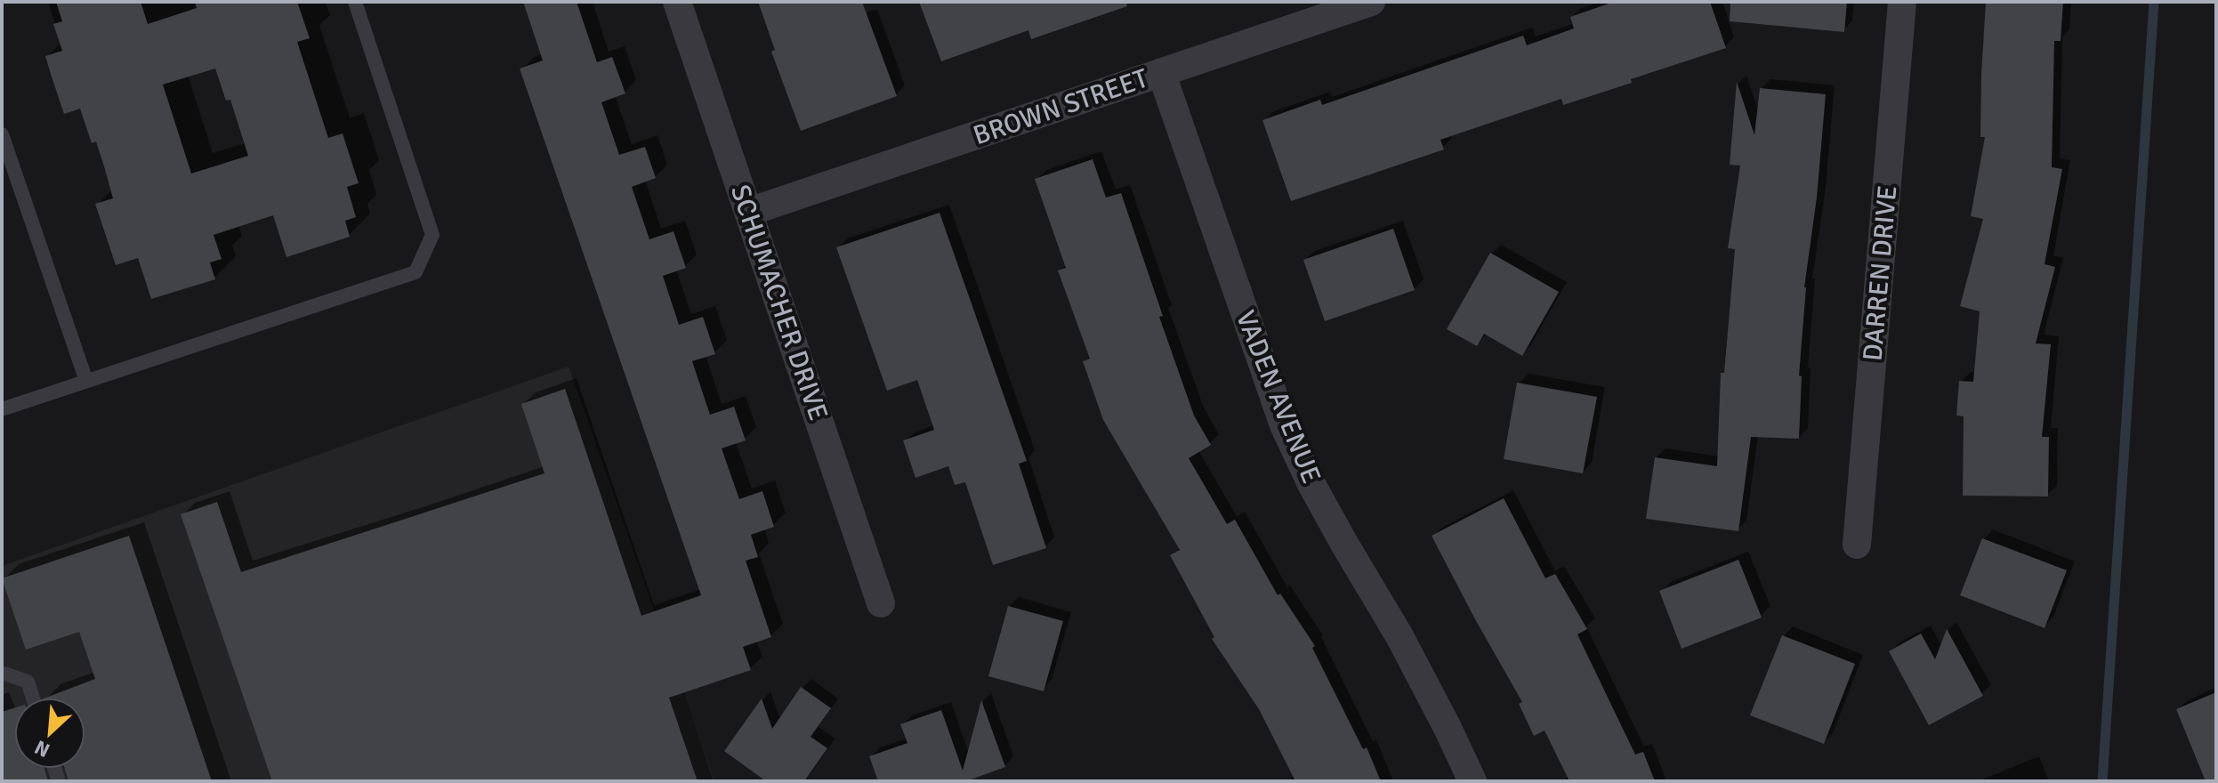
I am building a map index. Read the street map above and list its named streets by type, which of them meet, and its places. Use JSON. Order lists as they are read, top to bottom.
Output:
{
  "streets": {
    "street": [
      "BROWN STREET",
      "DARREN DRIVE",
      "SCHUMACHER DRIVE",
      "VADEN AVENUE"
    ]
  },
  "crossings": [
    ["BROWN STREET", "SCHUMACHER DRIVE"],
    ["BROWN STREET", "VADEN AVENUE"]
  ],
  "north": "bottom left"
}
